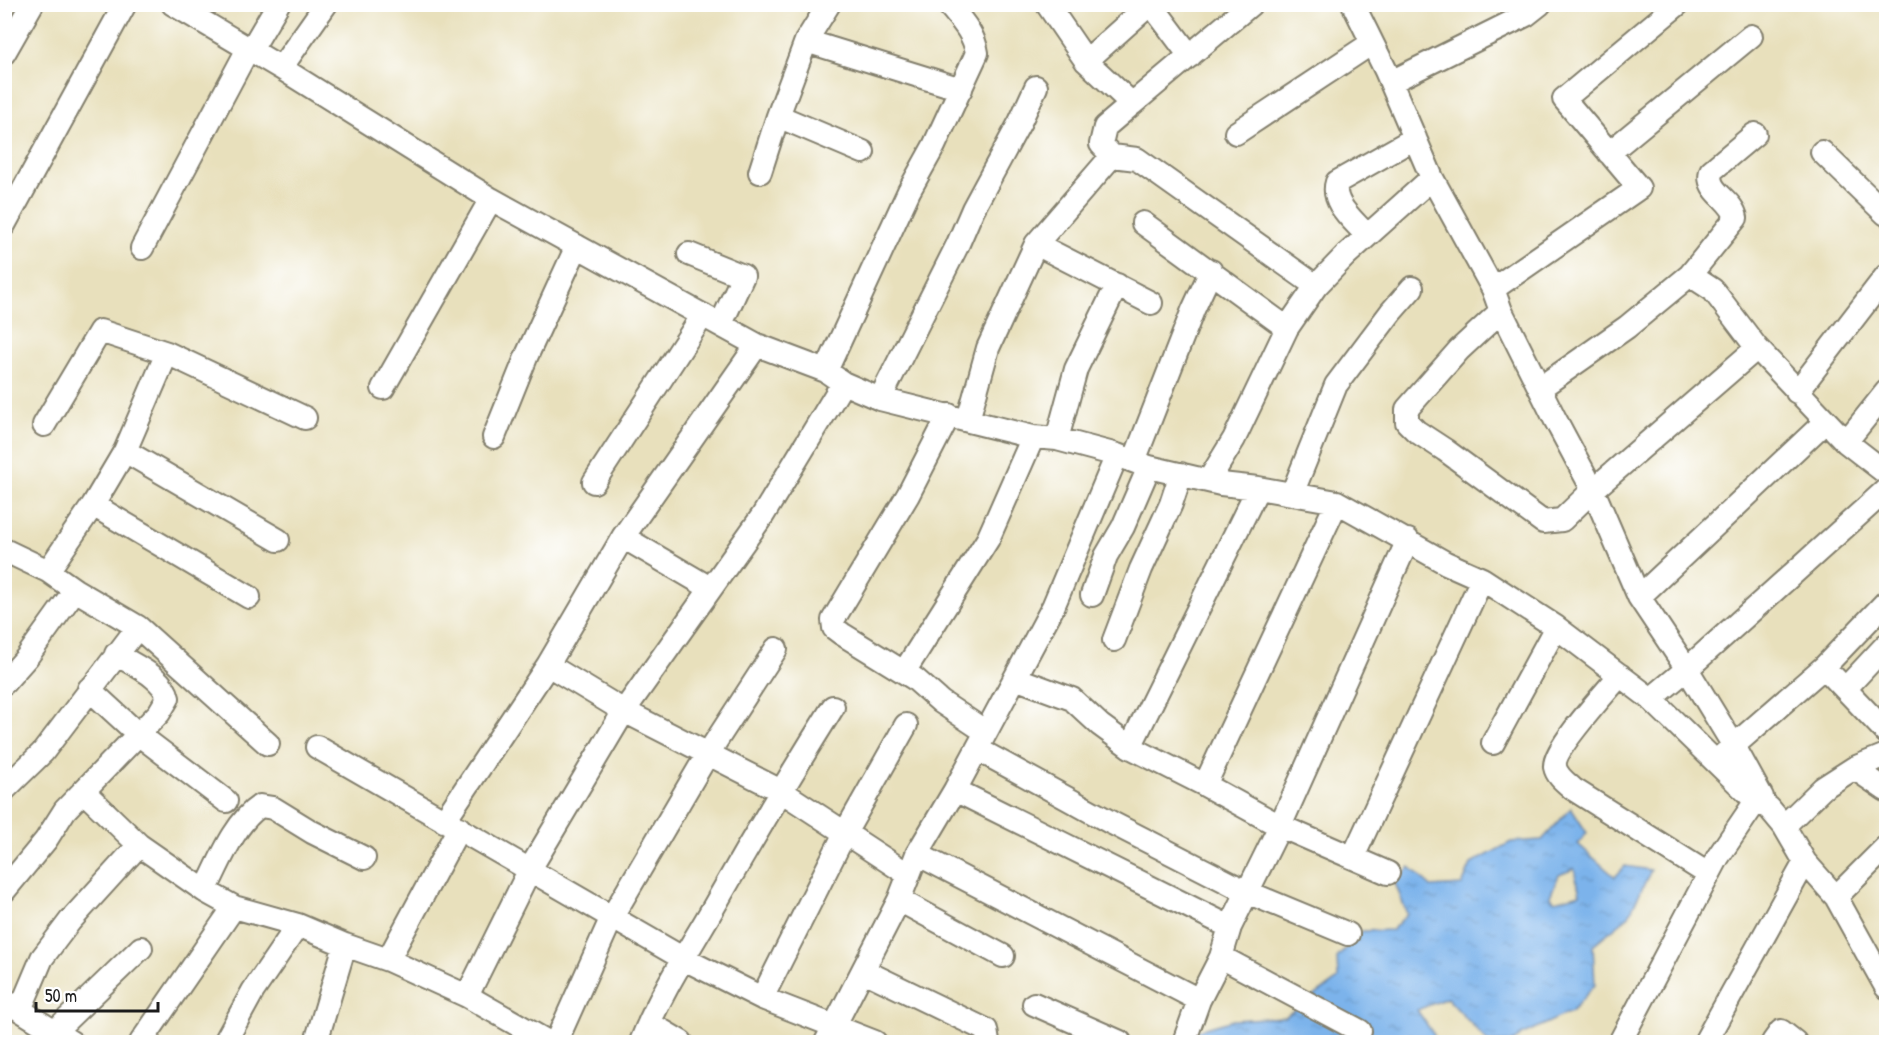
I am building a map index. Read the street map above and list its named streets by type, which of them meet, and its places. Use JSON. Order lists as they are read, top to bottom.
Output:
{
  "scale_bar": "50 m"
}
